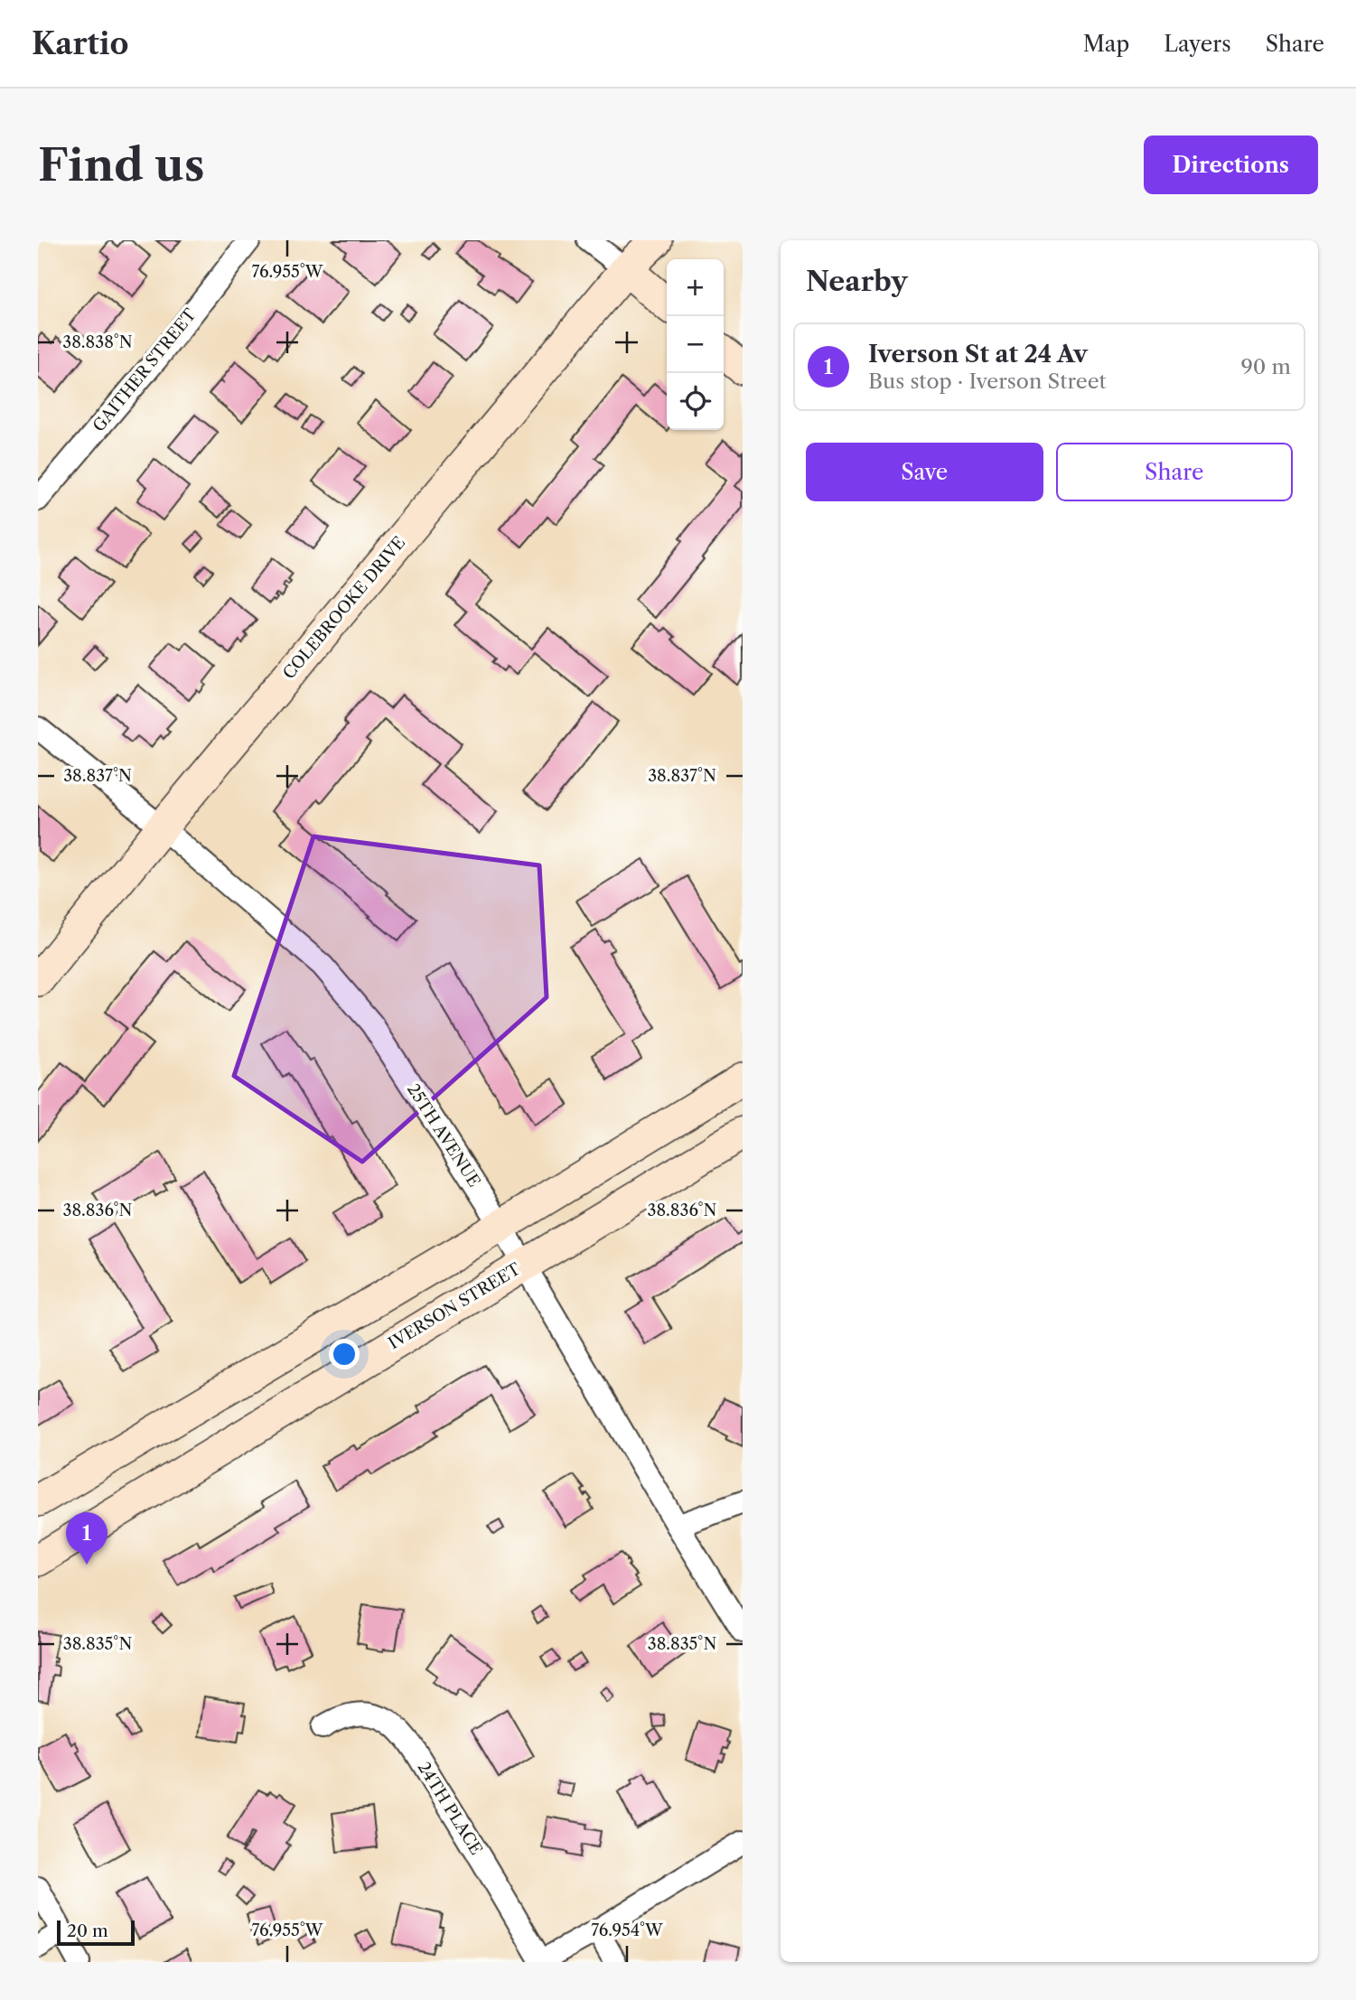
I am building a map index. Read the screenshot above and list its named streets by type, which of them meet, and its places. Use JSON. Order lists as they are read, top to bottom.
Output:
{
  "streets": {
    "main road": ["COLEBROOKE DRIVE", "IVERSON STREET"],
    "street": ["GAITHER STREET", "25TH AVENUE", "24TH PLACE"]
  },
  "crossings": [
    ["COLEBROOKE DRIVE", "25TH AVENUE"],
    ["25TH AVENUE", "IVERSON STREET"]
  ],
  "scale_bar": "20 m",
  "page": {
    "header": "Kartio",
    "nav": ["Map", "Layers", "Share"],
    "buttons": [
      "Directions",
      ["Save", "Share"]
    ],
    "title": "Find us",
    "heading": "Nearby",
    "map_buttons": ["+", "−"],
    "list": [
      {
        "mark": "1",
        "name": "Iverson St at 24 Av",
        "note": "Bus stop · Iverson Street",
        "value": "90 m"
      }
    ],
    "pins": "1",
    "scale": "20 m"
  },
  "coordinates": [
    "76.955°W",
    "38.838°N",
    "38.837°N",
    "38.836°N",
    "38.835°N",
    "76.954°W"
  ]
}
